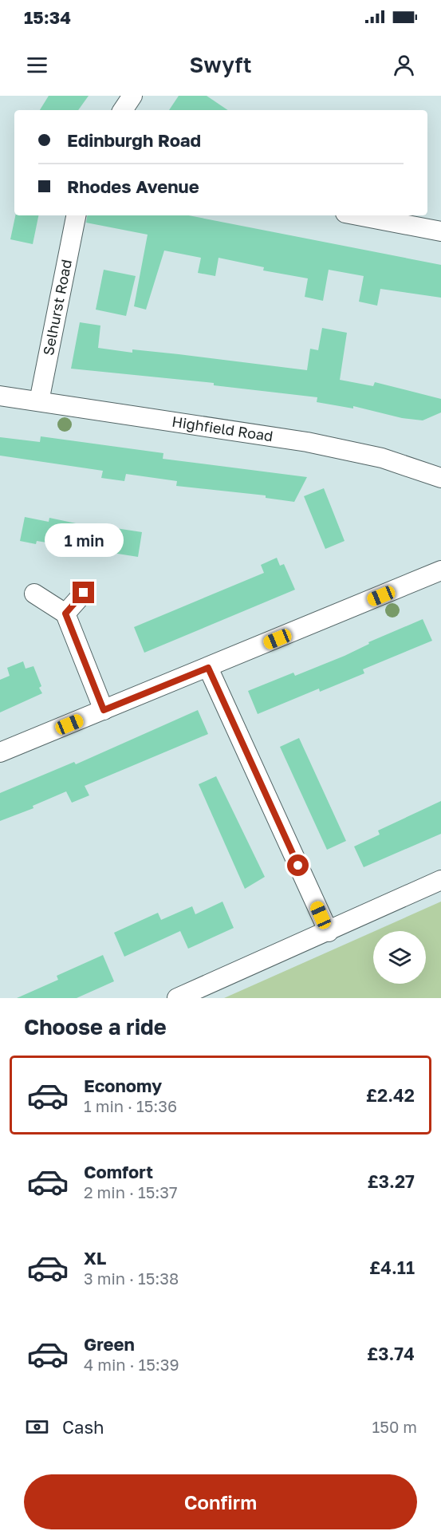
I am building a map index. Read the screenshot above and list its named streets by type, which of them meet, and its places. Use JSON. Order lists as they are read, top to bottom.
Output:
{
  "streets": {
    "street": ["Selhurst Road", "Highfield Road"]
  },
  "crossings": [
    ["Selhurst Road", "Highfield Road"]
  ],
  "page": {
    "status": "15:34",
    "header": "Swyft",
    "banner": ["Edinburgh Road", "Rhodes Avenue"],
    "bubble": "1 min",
    "heading": "Choose a ride",
    "list": [
      {
        "name": "Economy",
        "note": "1 min · 15:36",
        "value": "£2.42"
      },
      {
        "name": "Comfort",
        "note": "2 min · 15:37",
        "value": "£3.27"
      },
      {
        "name": "XL",
        "note": "3 min · 15:38",
        "value": "£4.11"
      },
      {
        "name": "Green",
        "note": "4 min · 15:39",
        "value": "£3.74"
      }
    ],
    "pay": ["Cash", "150 m"],
    "buttons": "Confirm"
  }
}
